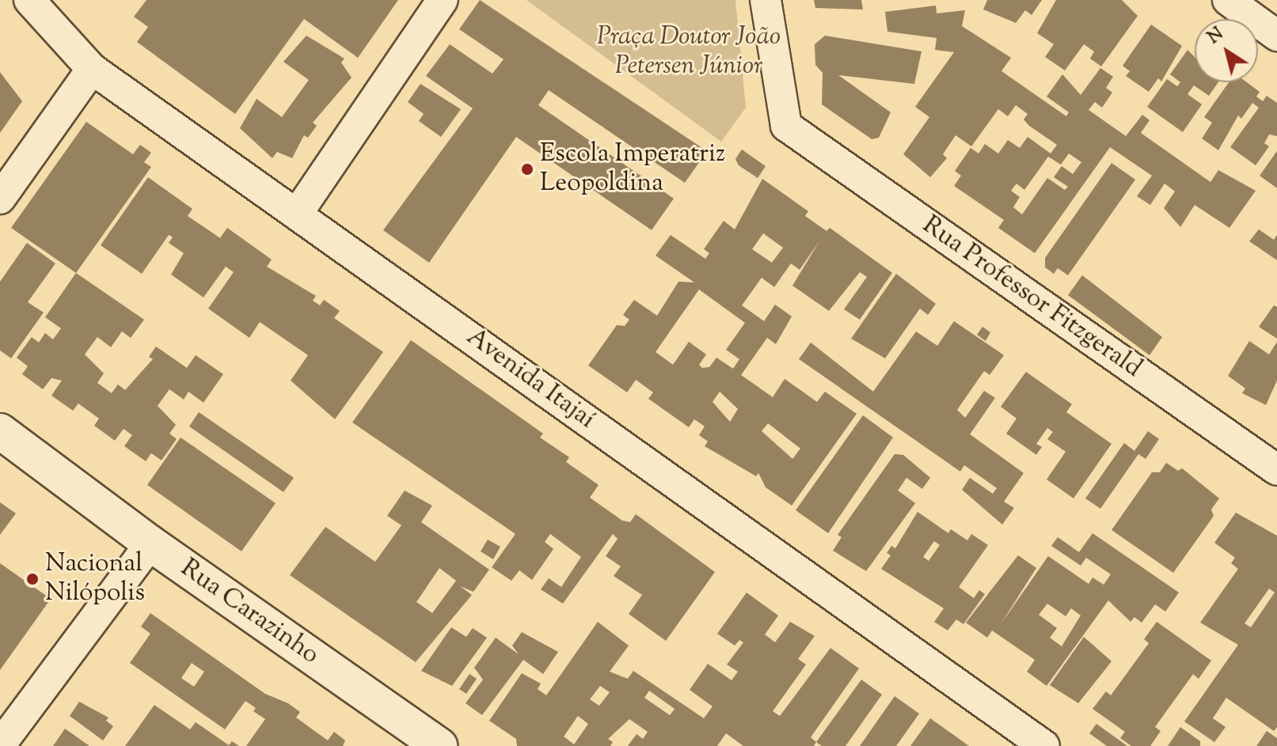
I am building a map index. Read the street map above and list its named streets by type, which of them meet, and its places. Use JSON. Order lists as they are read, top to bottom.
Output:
{
  "streets": {
    "street": ["Rua Professor Fitzgerald", "Avenida Itajaí", "Rua Carazinho"]
  },
  "parks": ["Praça Doutor João Petersen Júnior"],
  "places": ["Escola Imperatriz Leopoldina", "Nacional Nilópolis"],
  "north": "top left"
}
